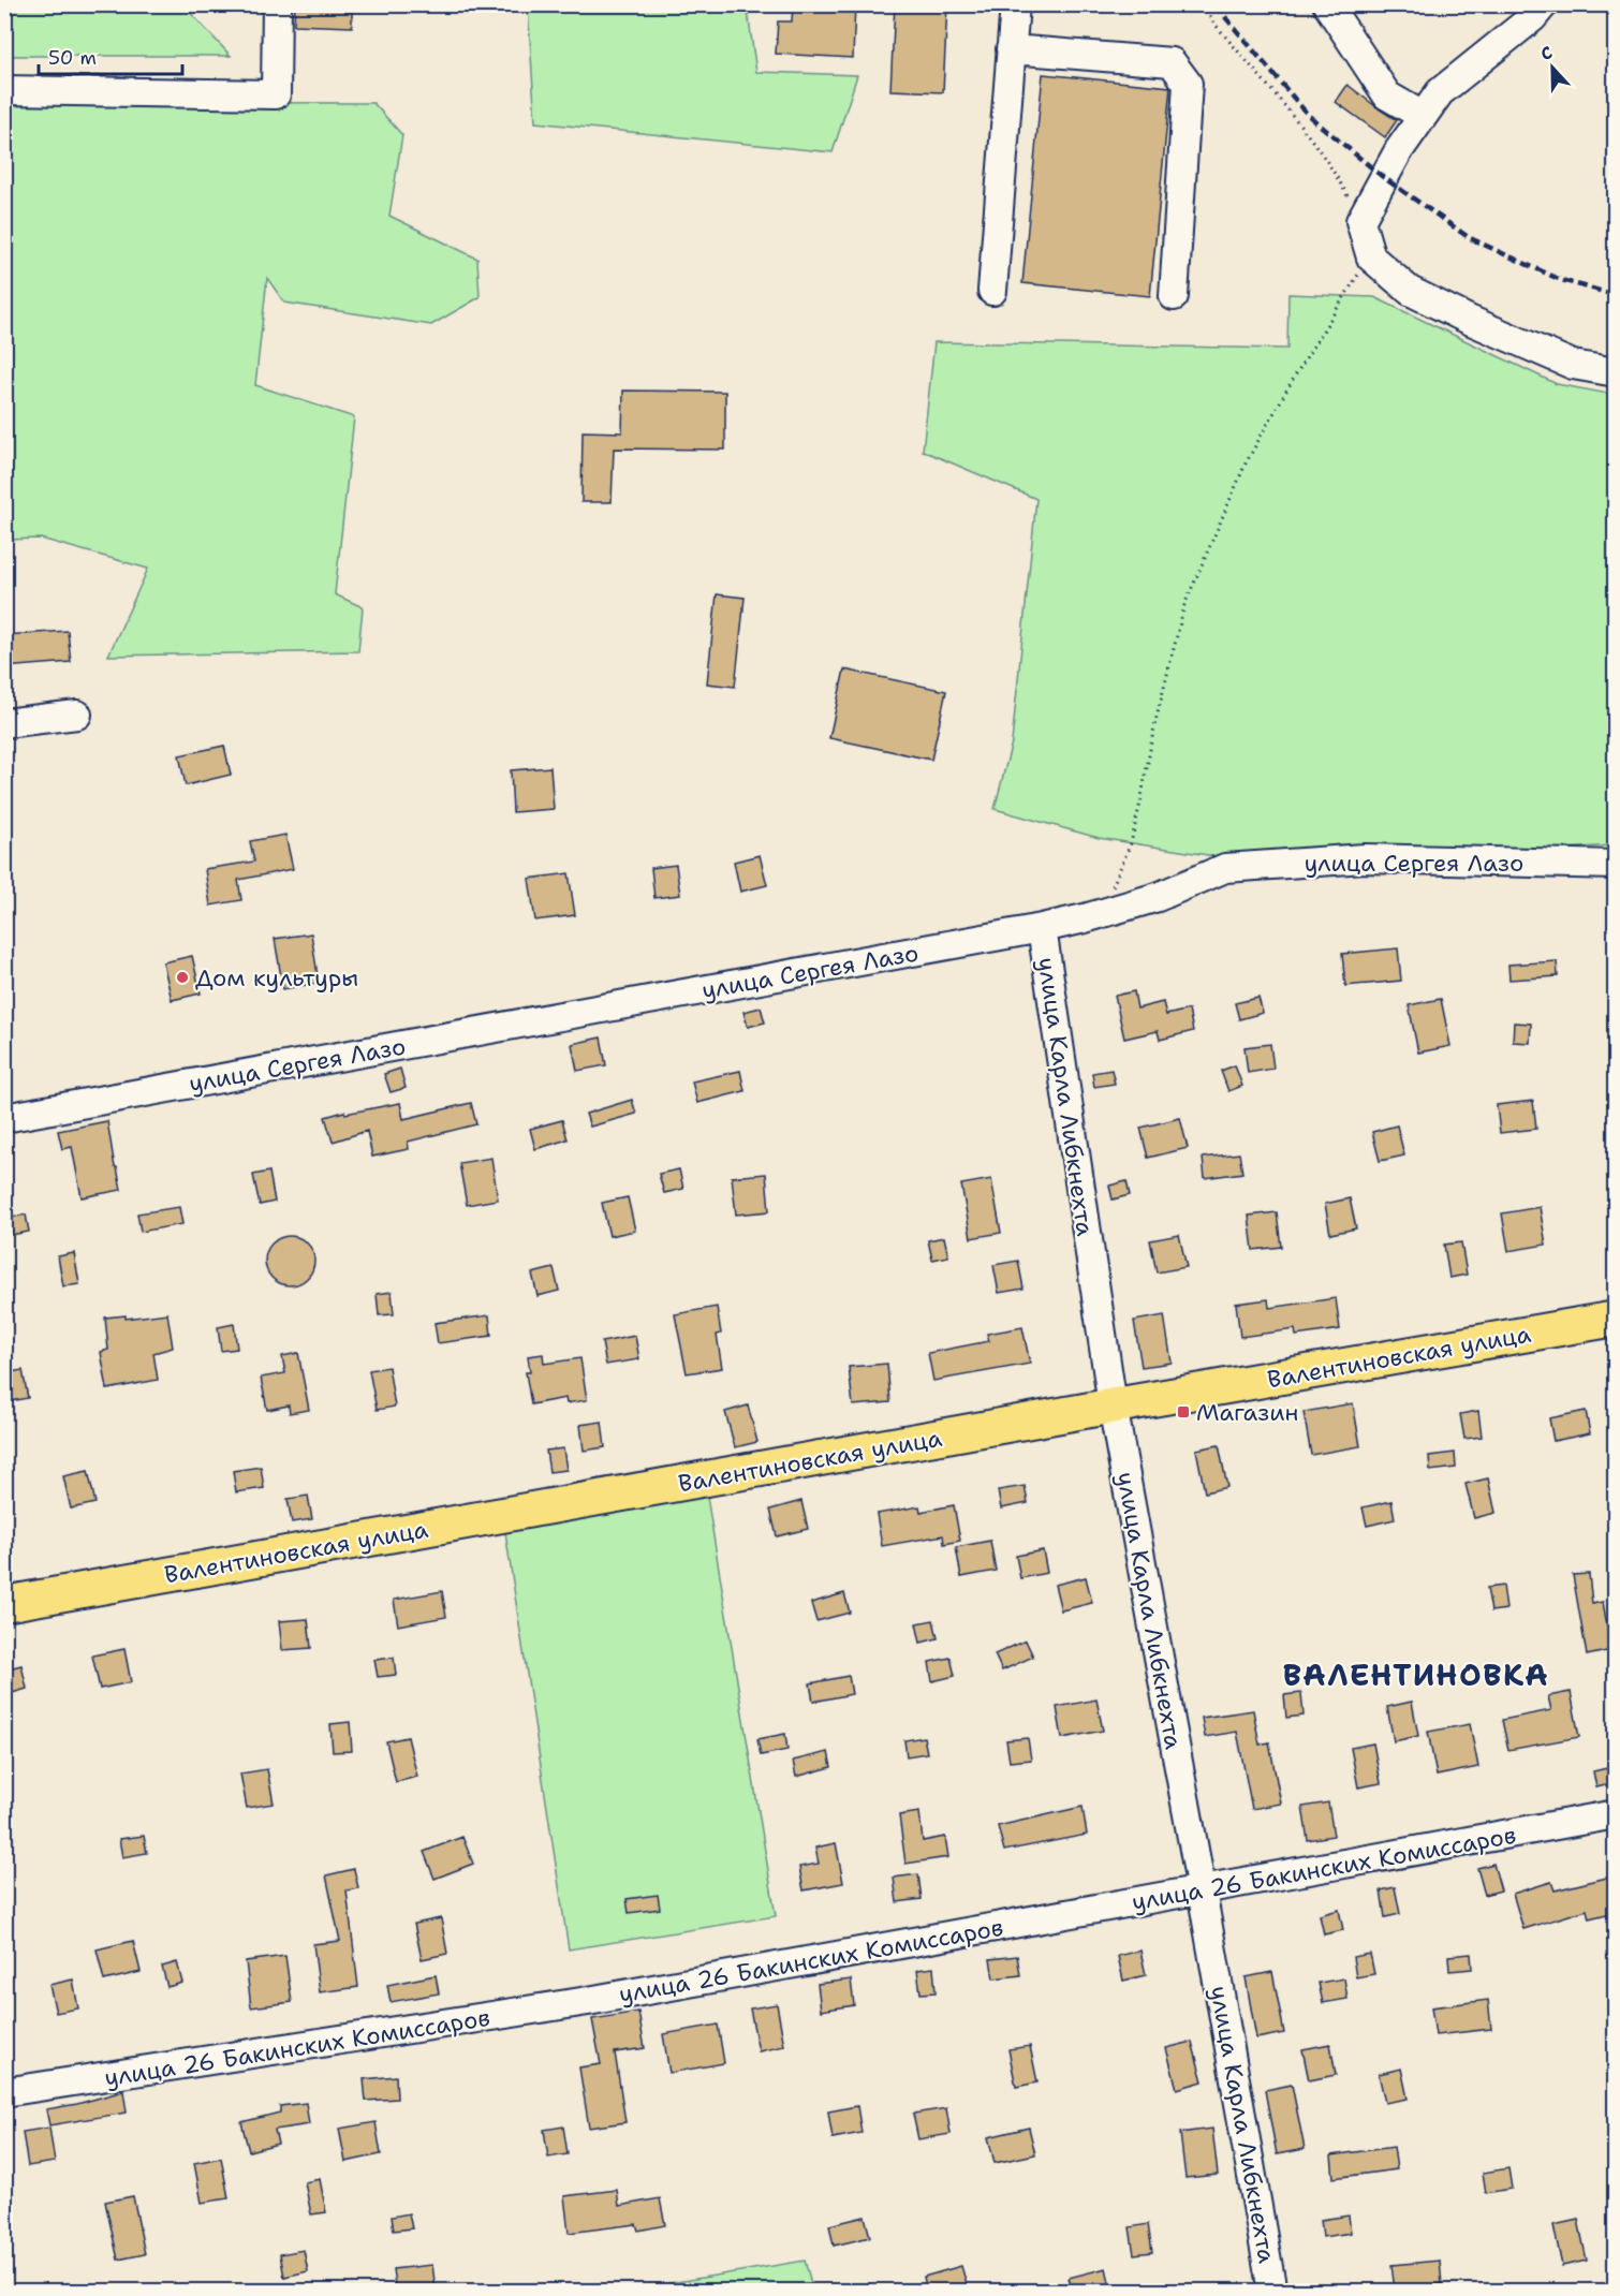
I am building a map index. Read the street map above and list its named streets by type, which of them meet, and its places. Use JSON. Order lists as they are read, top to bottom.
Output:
{
  "streets": {
    "main road": ["Валентиновская улица"],
    "street": ["улица Сергея Лазо", "улица Карла Либкнехта", "улица 26 Бакинских Комиссаров"]
  },
  "crossings": [
    ["улица Сергея Лазо", "улица Карла Либкнехта"],
    ["улица Карла Либкнехта", "Валентиновская улица"],
    ["улица Карла Либкнехта", "улица 26 Бакинских Комиссаров"]
  ],
  "districts": ["ВАЛЕНТИНОВКА"],
  "places": {
    "other": ["Дом культуры"],
    "transit": ["Магазин"]
  },
  "scale_bar": "50 m",
  "north": "top"
}
